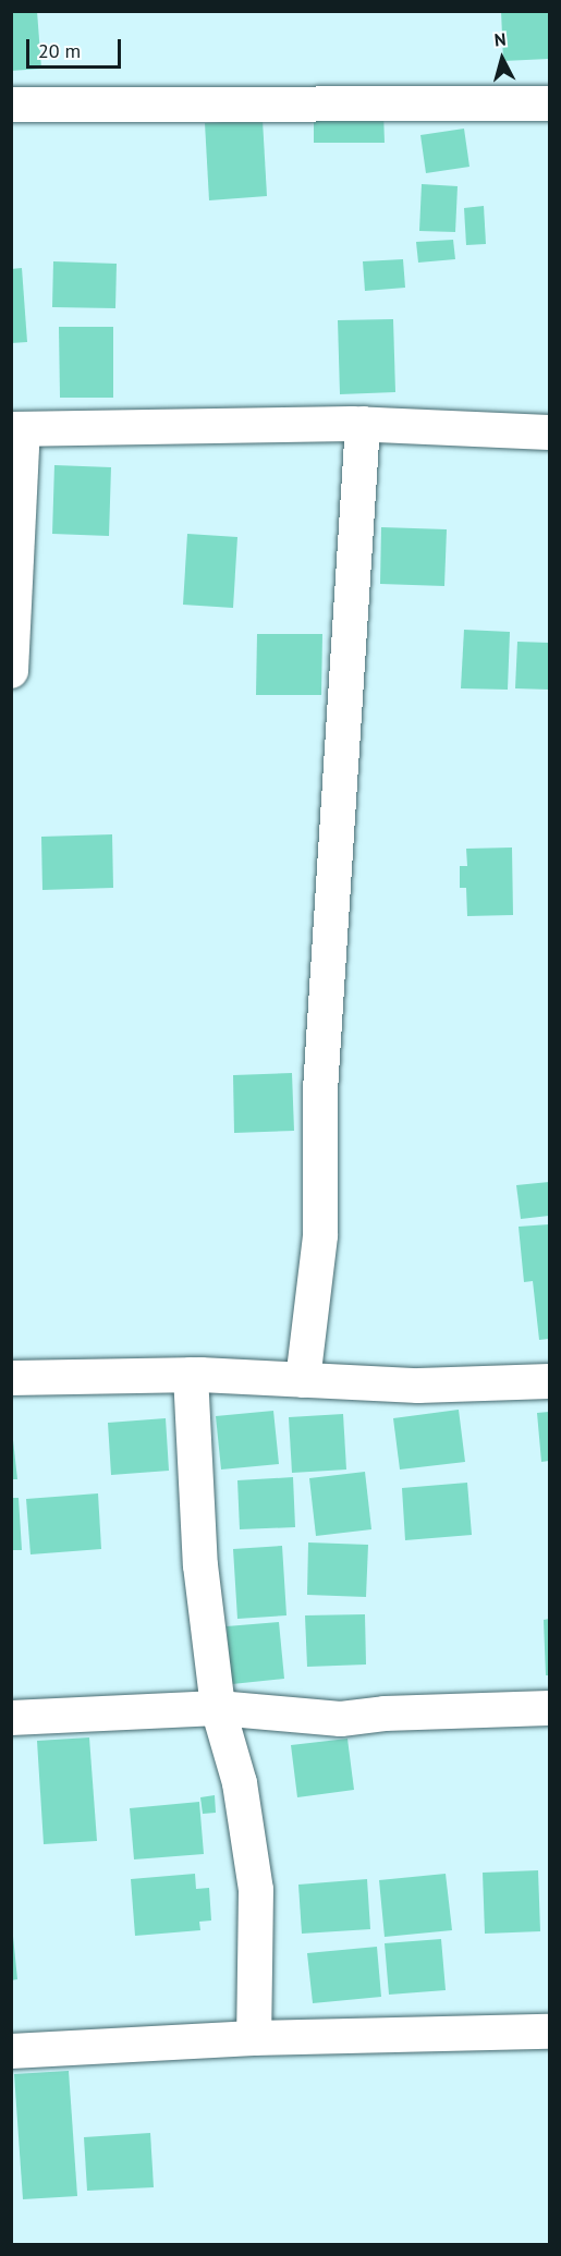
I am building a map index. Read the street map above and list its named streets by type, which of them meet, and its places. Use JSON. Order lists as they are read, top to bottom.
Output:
{
  "scale_bar": "20 m",
  "north": "top"
}
